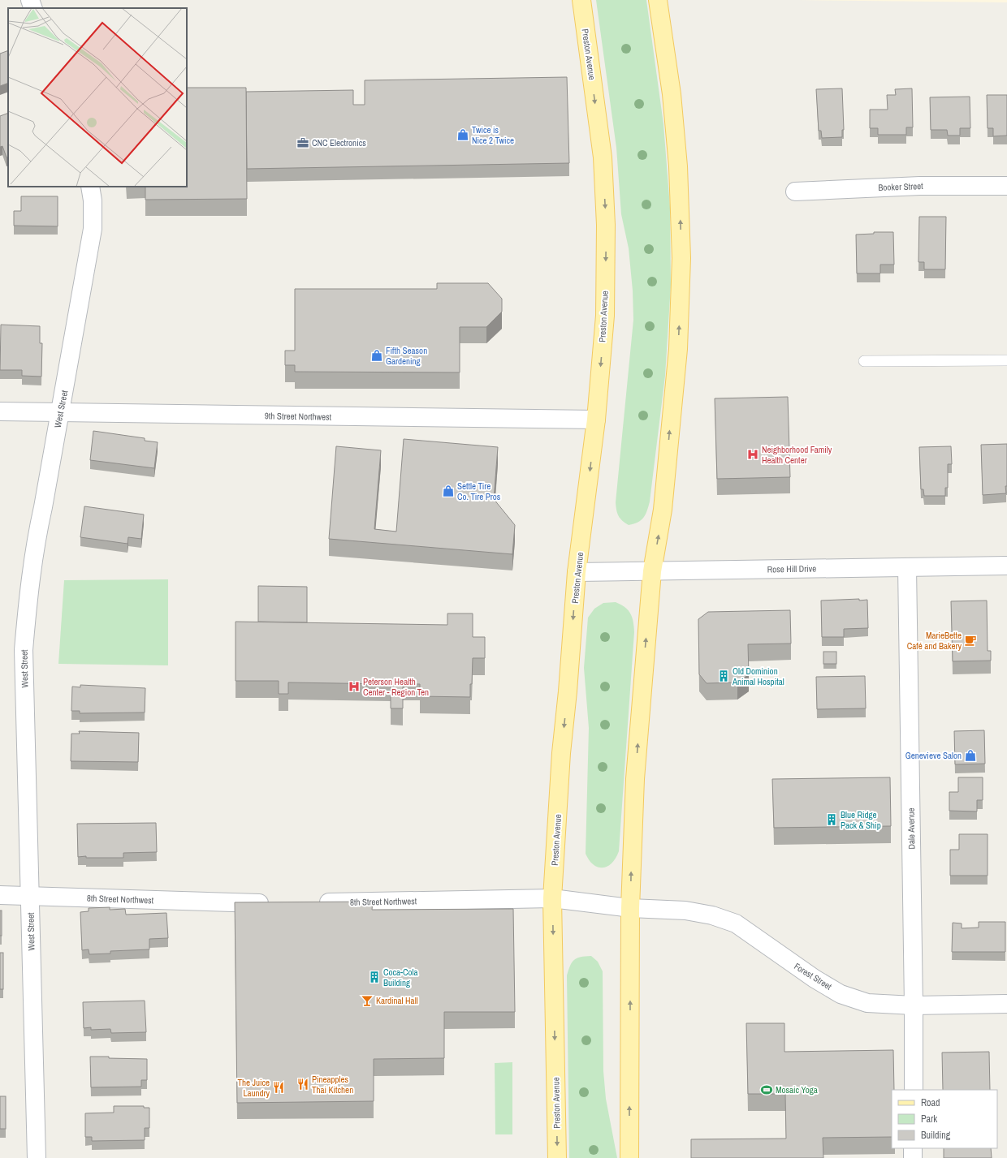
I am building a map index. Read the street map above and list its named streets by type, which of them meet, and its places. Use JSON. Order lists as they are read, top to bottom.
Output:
{
  "streets": {
    "main road": ["Preston Avenue"],
    "street": [
      "Booker Street",
      "West Street",
      "9th Street Northwest",
      "Rose Hill Drive",
      "Dale Avenue",
      "8th Street Northwest",
      "Forest Street"
    ]
  },
  "crossings": [
    ["Preston Avenue", "9th Street Northwest"],
    ["Preston Avenue", "Rose Hill Drive"],
    ["Preston Avenue", "8th Street Northwest"],
    ["West Street", "9th Street Northwest"],
    ["West Street", "8th Street Northwest"],
    ["Rose Hill Drive", "Dale Avenue"],
    ["Dale Avenue", "Forest Street"],
    ["8th Street Northwest", "Forest Street"]
  ],
  "places": {
    "shop": [
      "Twice is Nice 2 Twice",
      "Fifth Season Gardening",
      "Settle Tire Co. Tire Pros",
      "Genevieve Salon"
    ],
    "office": ["CNC Electronics"],
    "hospital": ["Neighborhood Family Health Center", "Peterson Health Center - Region Ten"],
    "cafe": ["MarieBette Café and Bakery"],
    "building": ["Old Dominion Animal Hospital", "Blue Ridge Pack & Ship", "Coca-Cola Building"],
    "bar": ["Kardinal Hall"],
    "restaurant": ["Pineapples Thai Kitchen", "The Juice Laundry"],
    "sports": ["Mosaic Yoga"]
  },
  "legend": ["Road", "Park", "Building"]
}
